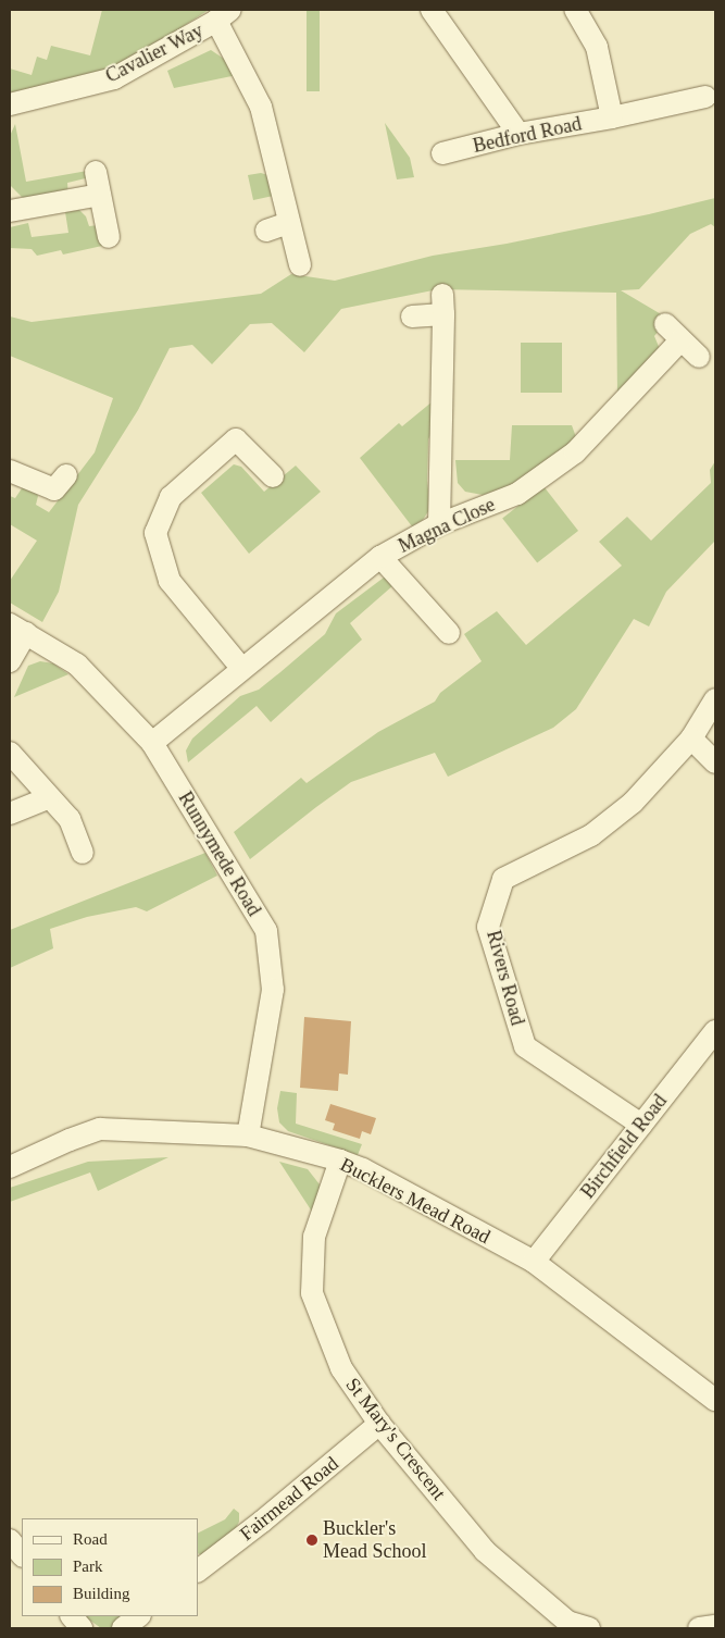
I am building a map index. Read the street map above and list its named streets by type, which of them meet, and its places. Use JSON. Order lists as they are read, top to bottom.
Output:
{
  "streets": {
    "street": [
      "Cavalier Way",
      "Bedford Road",
      "Magna Close",
      "Runnymede Road",
      "Rivers Road",
      "Birchfield Road",
      "Bucklers Mead Road",
      "St Mary's Crescent",
      "Fairmead Road"
    ]
  },
  "crossings": [
    ["Magna Close", "Runnymede Road"],
    ["Runnymede Road", "Bucklers Mead Road"],
    ["Rivers Road", "Birchfield Road"],
    ["Birchfield Road", "Bucklers Mead Road"],
    ["Bucklers Mead Road", "St Mary's Crescent"],
    ["St Mary's Crescent", "Fairmead Road"]
  ],
  "places": ["Buckler's Mead School"],
  "legend": ["Road", "Park", "Building"]
}
